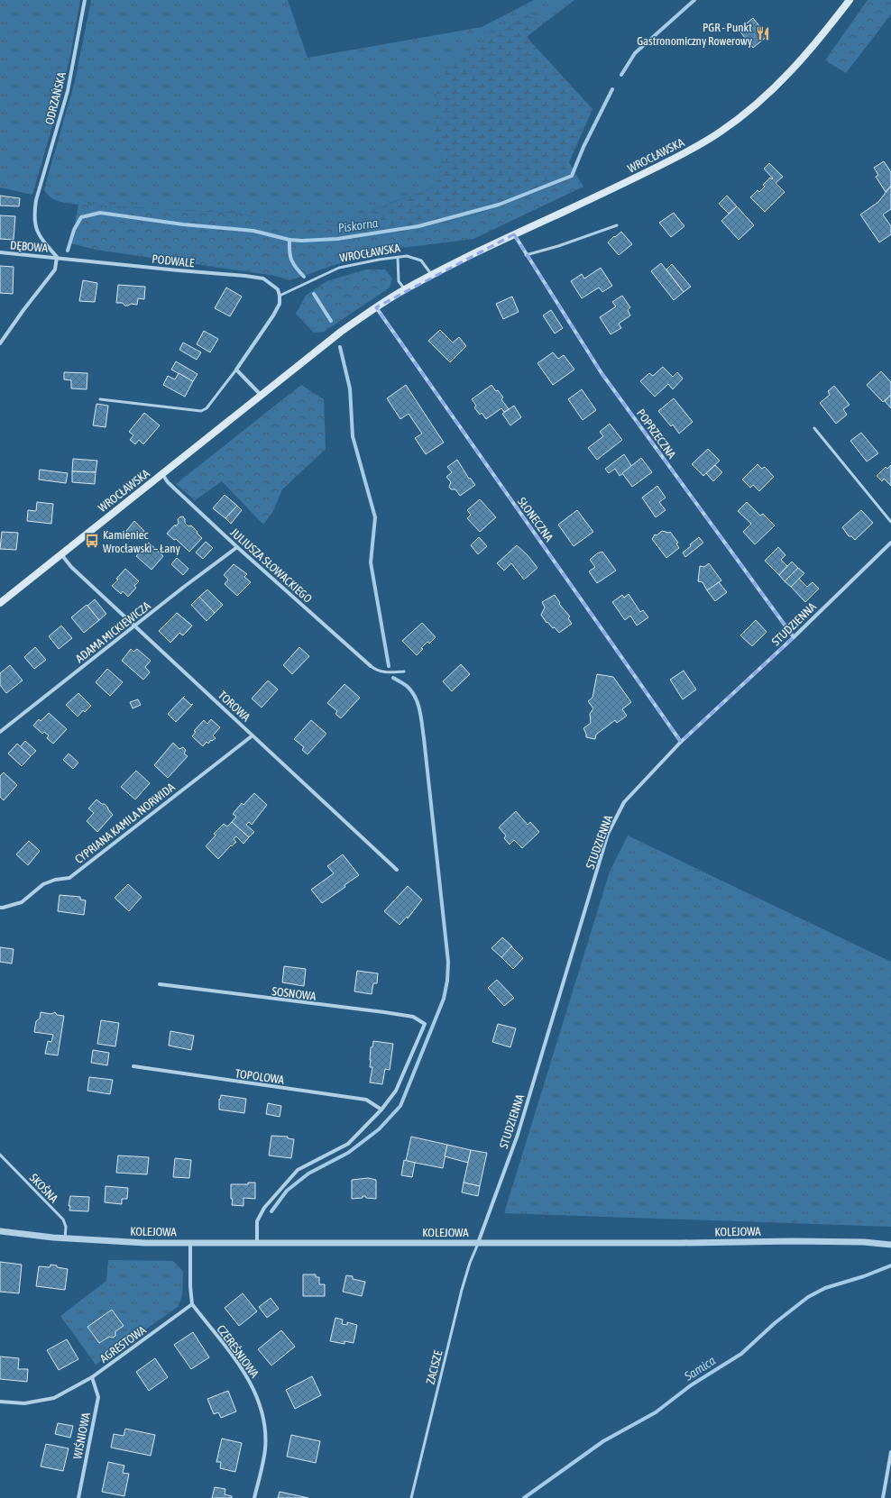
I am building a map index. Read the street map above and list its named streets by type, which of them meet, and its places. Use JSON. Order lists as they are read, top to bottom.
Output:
{
  "streets": {
    "main road": ["WROCŁAWSKA"],
    "street": [
      "ODRZAŃSKA",
      "DĘBOWA",
      "PODWALE",
      "POPRZECZNA",
      "SŁONECZNA",
      "JULIUSZA SŁOWACKIEGO",
      "STUDZIENNA",
      "ADAMA MICKIEWICZA",
      "TOROWA",
      "CYPRIANA KAMILA NORWIDA",
      "SOSNOWA",
      "TOPOLOWA",
      "KOLEJOWA",
      "AGRESTOWA",
      "CZEREŚNIOWA",
      "WIŚNIOWA"
    ],
    "lane": ["SKOŚNA", "ZACISZE"]
  },
  "crossings": [
    ["ODRZAŃSKA", "DĘBOWA"],
    ["ODRZAŃSKA", "PODWALE"],
    ["WROCŁAWSKA", "PODWALE"],
    ["WROCŁAWSKA", "POPRZECZNA"],
    ["WROCŁAWSKA", "SŁONECZNA"],
    ["WROCŁAWSKA", "JULIUSZA SŁOWACKIEGO"],
    ["WROCŁAWSKA", "TOROWA"],
    ["DĘBOWA", "PODWALE"],
    ["POPRZECZNA", "STUDZIENNA"],
    ["SŁONECZNA", "STUDZIENNA"],
    ["JULIUSZA SŁOWACKIEGO", "ADAMA MICKIEWICZA"],
    ["STUDZIENNA", "KOLEJOWA"],
    ["STUDZIENNA", "ZACISZE"],
    ["ADAMA MICKIEWICZA", "TOROWA"],
    ["TOROWA", "CYPRIANA KAMILA NORWIDA"],
    ["SOSNOWA", "TOPOLOWA"],
    ["SKOŚNA", "KOLEJOWA"],
    ["KOLEJOWA", "ZACISZE"],
    ["AGRESTOWA", "CZEREŚNIOWA"],
    ["AGRESTOWA", "WIŚNIOWA"]
  ],
  "water": ["Piskorna", "Samica"],
  "places": {
    "restaurant": ["PGR - Punkt Gastronomiczny Rowerowy"],
    "bus stop": ["Kamieniec Wrocławski – Łany"]
  }
}
